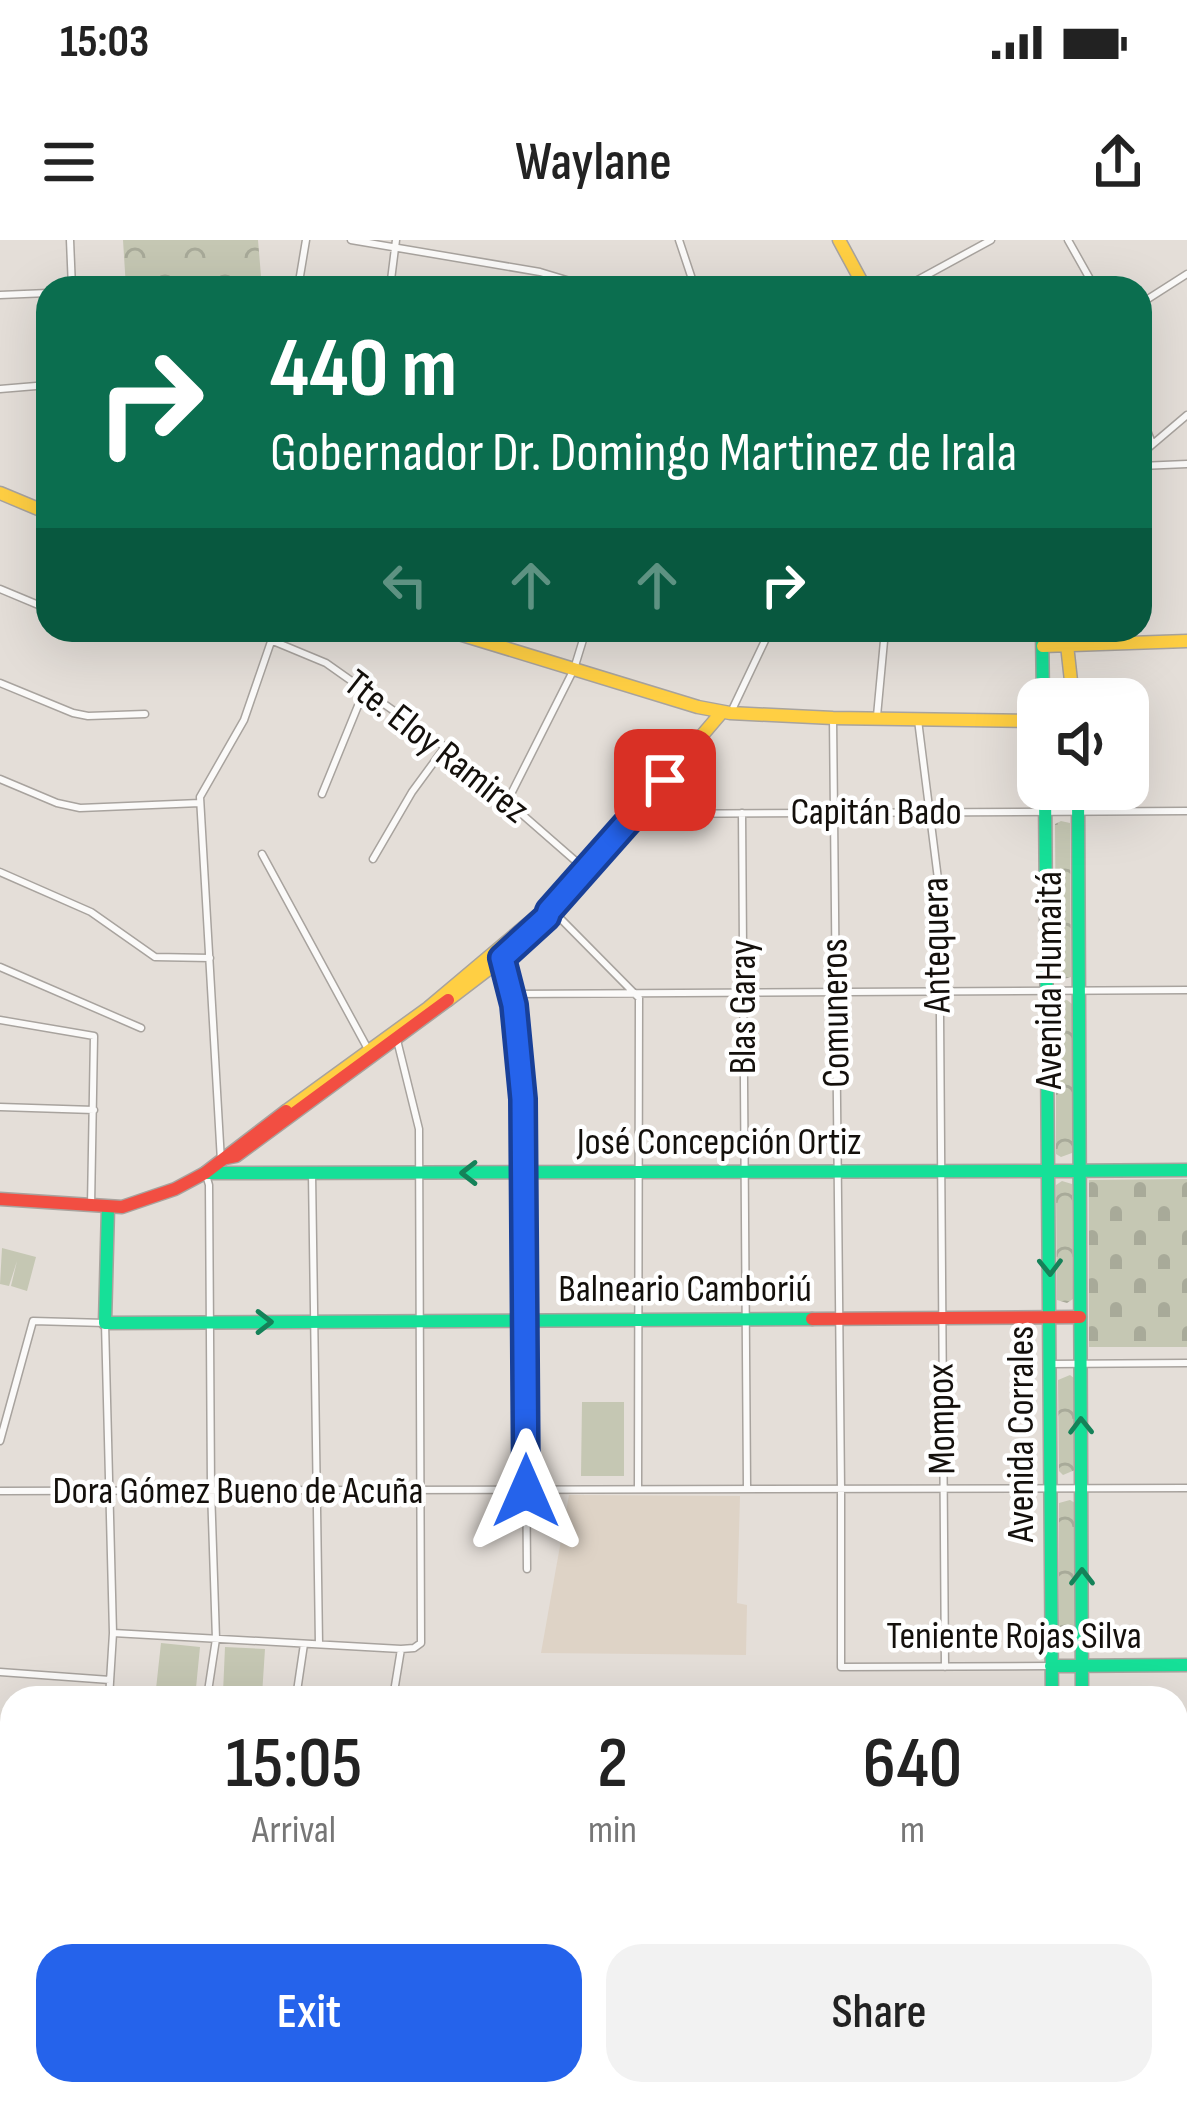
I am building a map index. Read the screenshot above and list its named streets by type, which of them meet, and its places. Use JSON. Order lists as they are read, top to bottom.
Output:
{
  "streets": {
    "street": [
      "Tte. Eloy Ramirez",
      "Capitán Bado",
      "Antequera",
      "Avenida Humaitá",
      "Blas Garay",
      "Comuneros",
      "José Concepción Ortiz",
      "Balneario Camboriú",
      "Mompox",
      "Avenida Corrales",
      "Dora Gómez Bueno de Acuña",
      "Teniente Rojas Silva"
    ]
  },
  "crossings": [
    ["Capitán Bado", "Antequera"],
    ["Capitán Bado", "Avenida Humaitá"],
    ["Capitán Bado", "Blas Garay"],
    ["Capitán Bado", "Comuneros"],
    ["Antequera", "José Concepción Ortiz"],
    ["Antequera", "Mompox"],
    ["Avenida Humaitá", "José Concepción Ortiz"],
    ["Avenida Humaitá", "Avenida Corrales"],
    ["Blas Garay", "José Concepción Ortiz"],
    ["Blas Garay", "Balneario Camboriú"],
    ["Blas Garay", "Dora Gómez Bueno de Acuña"],
    ["Comuneros", "José Concepción Ortiz"],
    ["Comuneros", "Balneario Camboriú"],
    ["Comuneros", "Dora Gómez Bueno de Acuña"],
    ["Comuneros", "Teniente Rojas Silva"],
    ["José Concepción Ortiz", "Mompox"],
    ["José Concepción Ortiz", "Avenida Corrales"],
    ["Balneario Camboriú", "Mompox"],
    ["Balneario Camboriú", "Avenida Corrales"],
    ["Mompox", "Dora Gómez Bueno de Acuña"],
    ["Mompox", "Teniente Rojas Silva"],
    ["Avenida Corrales", "Dora Gómez Bueno de Acuña"],
    ["Avenida Corrales", "Teniente Rojas Silva"]
  ],
  "page": {
    "status": "15:03",
    "header": "Waylane",
    "turn": ["440 m", "Gobernador Dr. Domingo Martinez de Irala"],
    "eta": [
      "15:05",
      "Arrival",
      "2",
      "min",
      "640",
      "m"
    ],
    "buttons": ["Exit", "Share"]
  }
}
